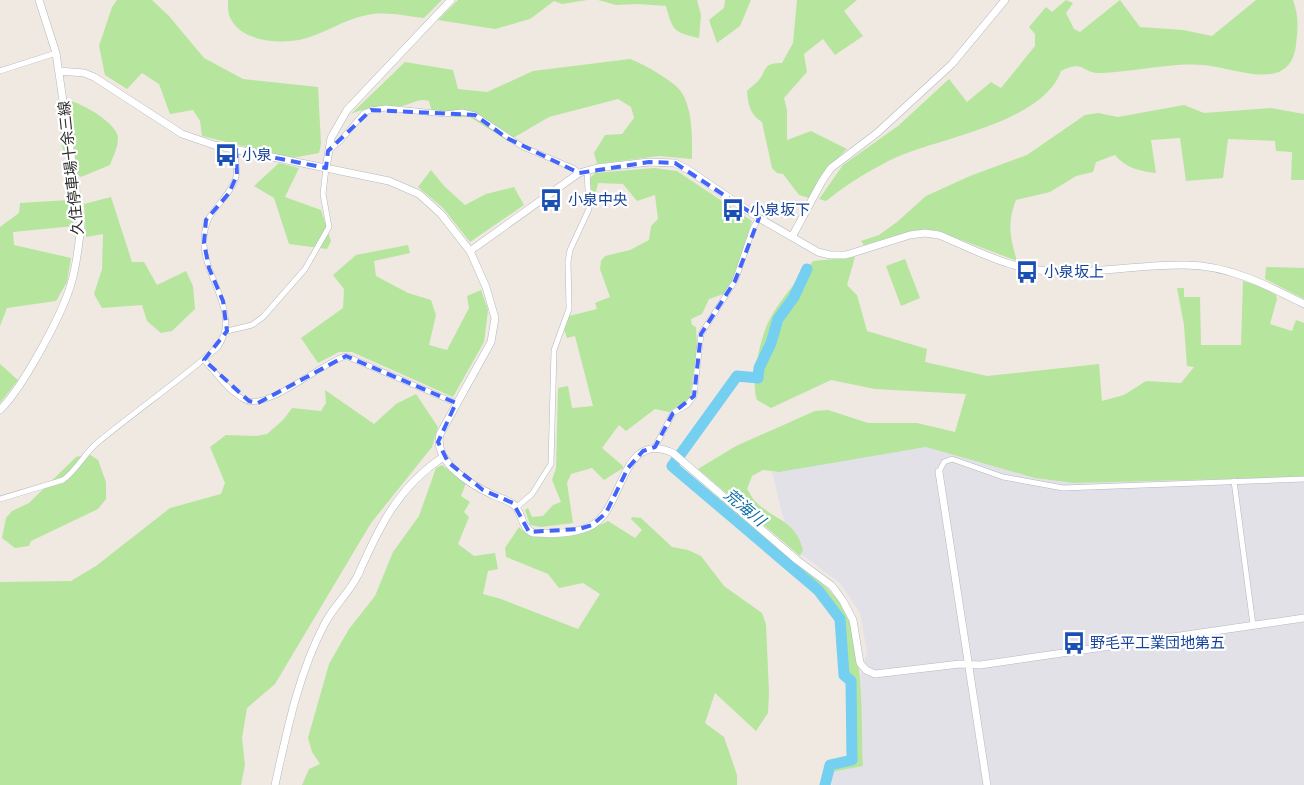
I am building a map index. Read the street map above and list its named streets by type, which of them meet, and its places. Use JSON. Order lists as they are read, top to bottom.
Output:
{
  "streets": {
    "street": ["久住停車場十余三線"]
  },
  "water": ["荒海川"],
  "places": {
    "bus stop": [
      "小泉",
      "小泉中央",
      "小泉坂下",
      "小泉坂上",
      "野毛平工業団地第五"
    ]
  }
}
